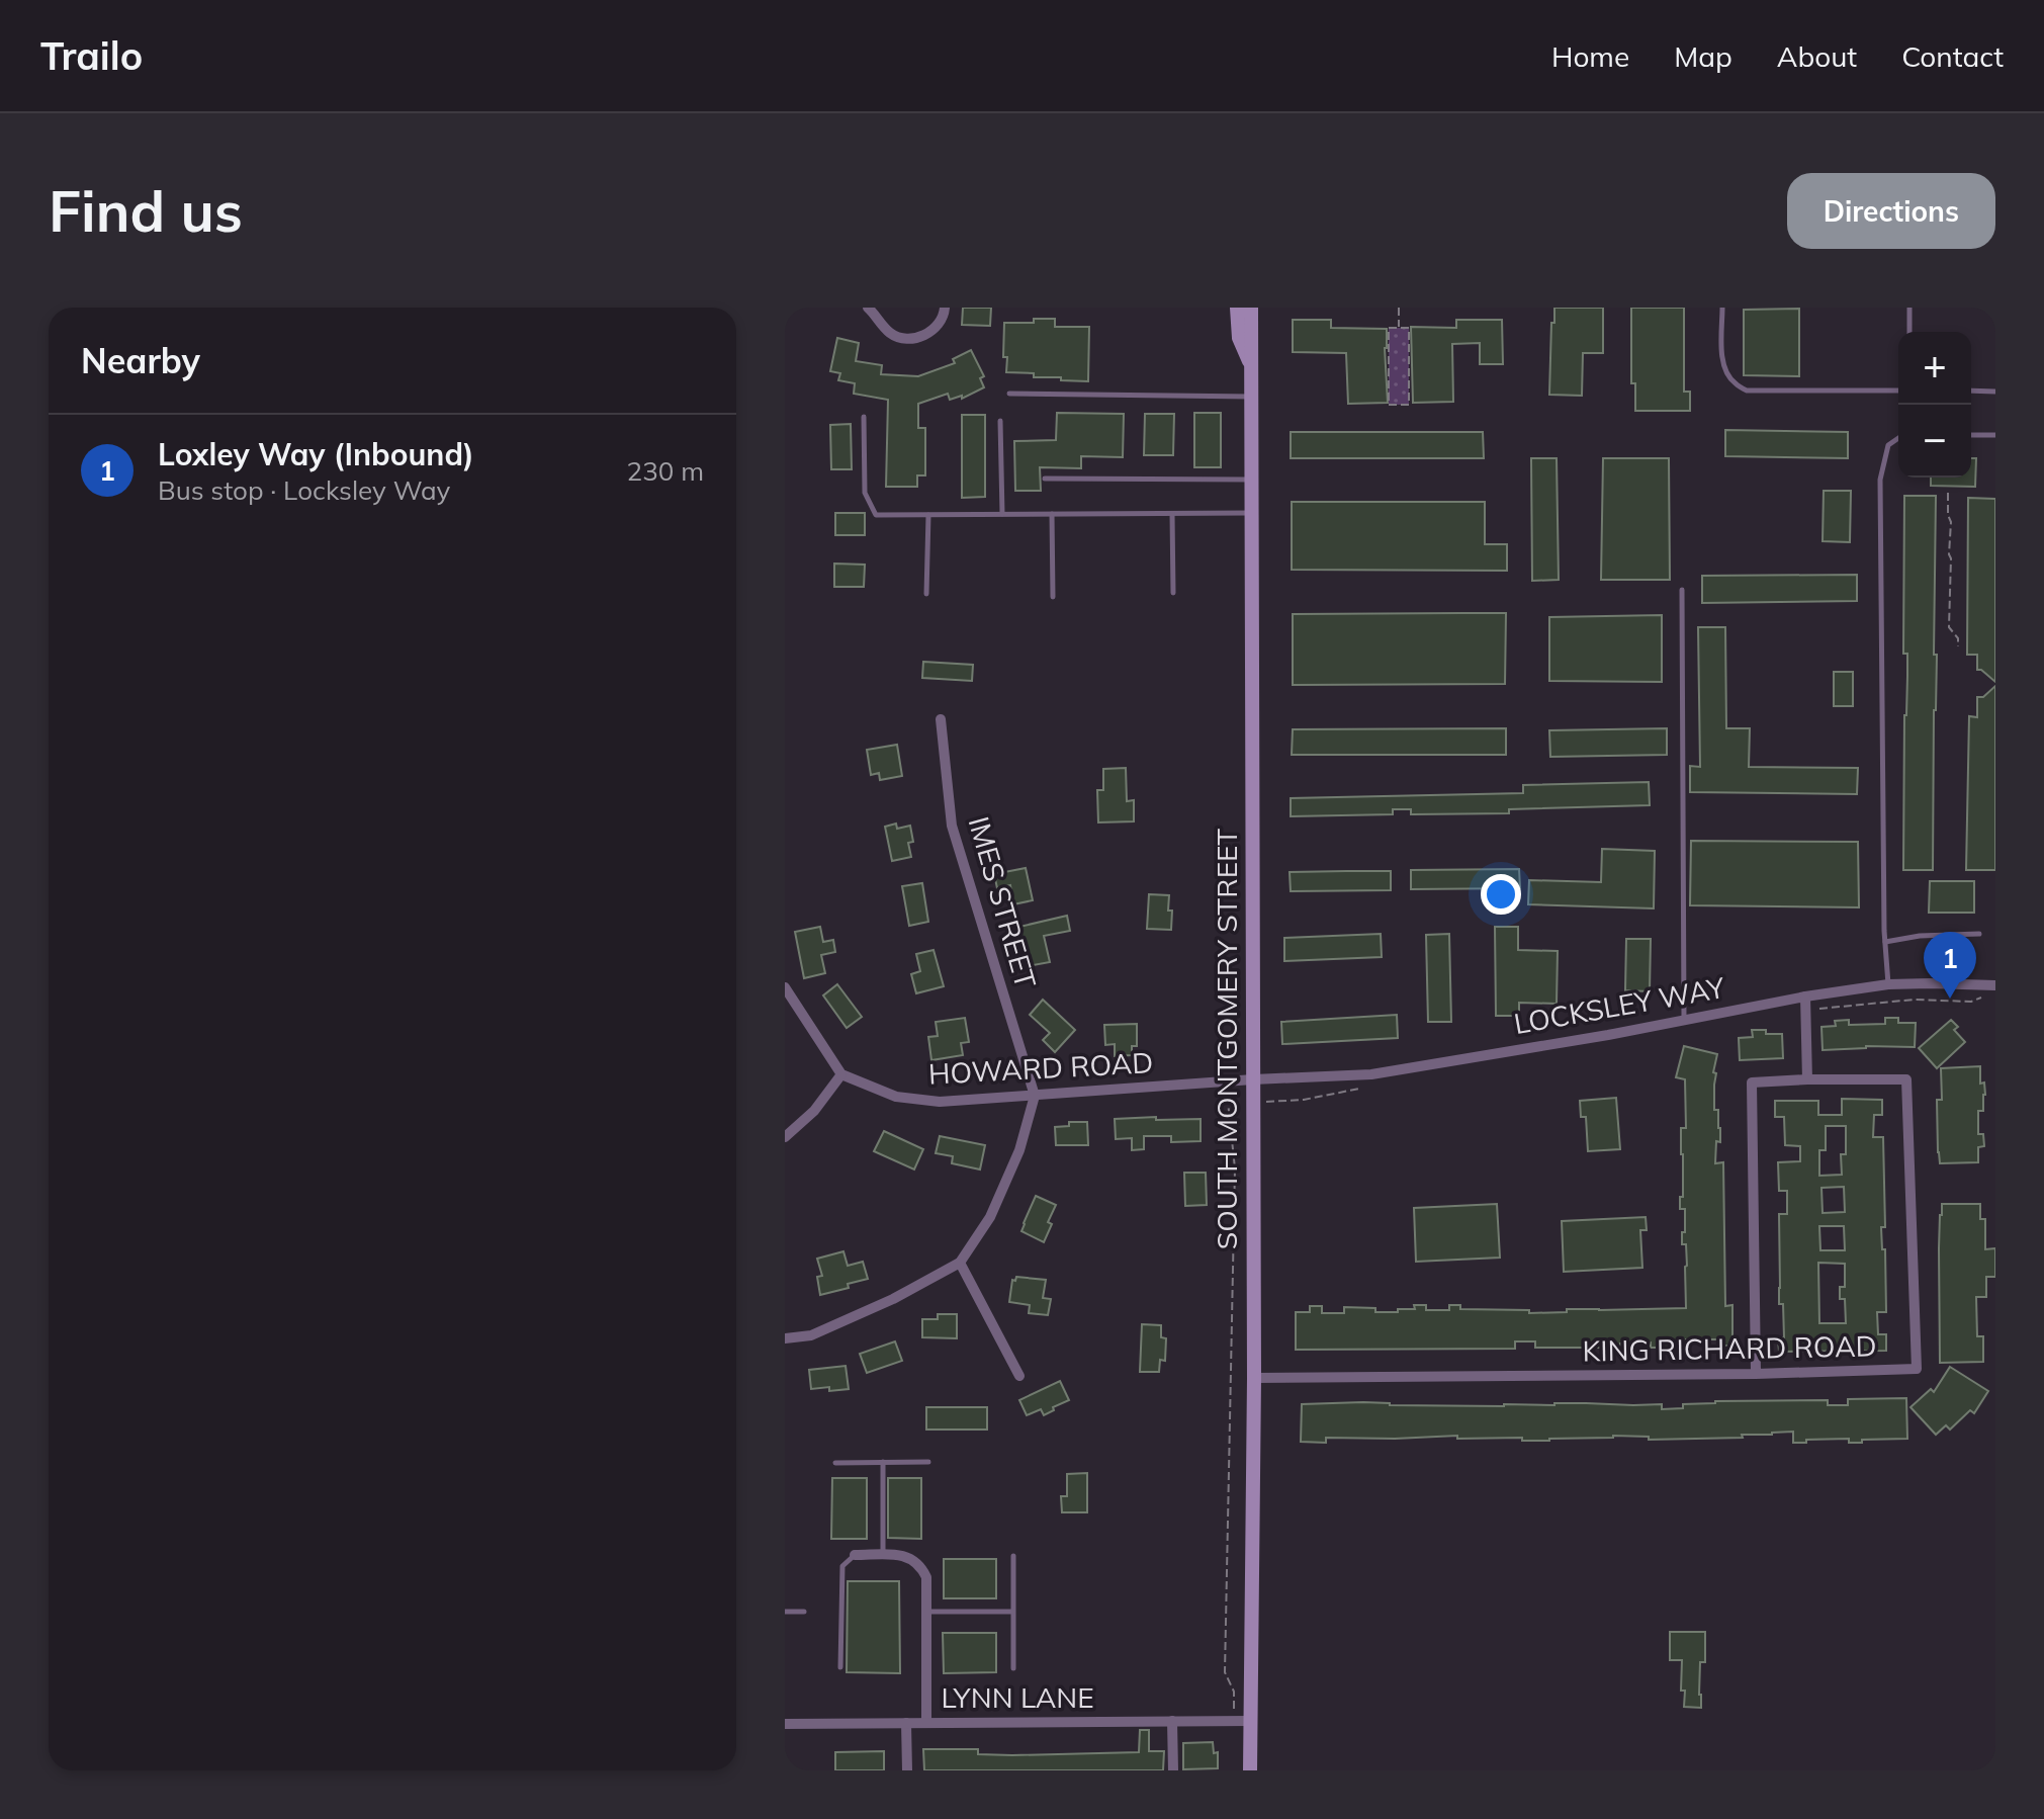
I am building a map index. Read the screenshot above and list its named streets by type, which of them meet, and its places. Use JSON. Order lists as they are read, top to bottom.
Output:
{
  "streets": {
    "street": [
      "IMES STREET",
      "LOCKSLEY WAY",
      "SOUTH MONTGOMERY STREET",
      "HOWARD ROAD",
      "KING RICHARD ROAD",
      "LYNN LANE"
    ]
  },
  "crossings": [
    ["IMES STREET", "HOWARD ROAD"],
    ["LOCKSLEY WAY", "SOUTH MONTGOMERY STREET"],
    ["LOCKSLEY WAY", "HOWARD ROAD"],
    ["SOUTH MONTGOMERY STREET", "HOWARD ROAD"],
    ["SOUTH MONTGOMERY STREET", "KING RICHARD ROAD"],
    ["SOUTH MONTGOMERY STREET", "LYNN LANE"]
  ],
  "page": {
    "header": "Trailo",
    "nav": [
      "Home",
      "Map",
      "About",
      "Contact"
    ],
    "buttons": "Directions",
    "title": "Find us",
    "heading": "Nearby",
    "map_buttons": ["+", "−"],
    "list": [
      {
        "mark": "1",
        "name": "Loxley Way (Inbound)",
        "note": "Bus stop · Locksley Way",
        "value": "230 m"
      }
    ],
    "pins": "1"
  }
}
